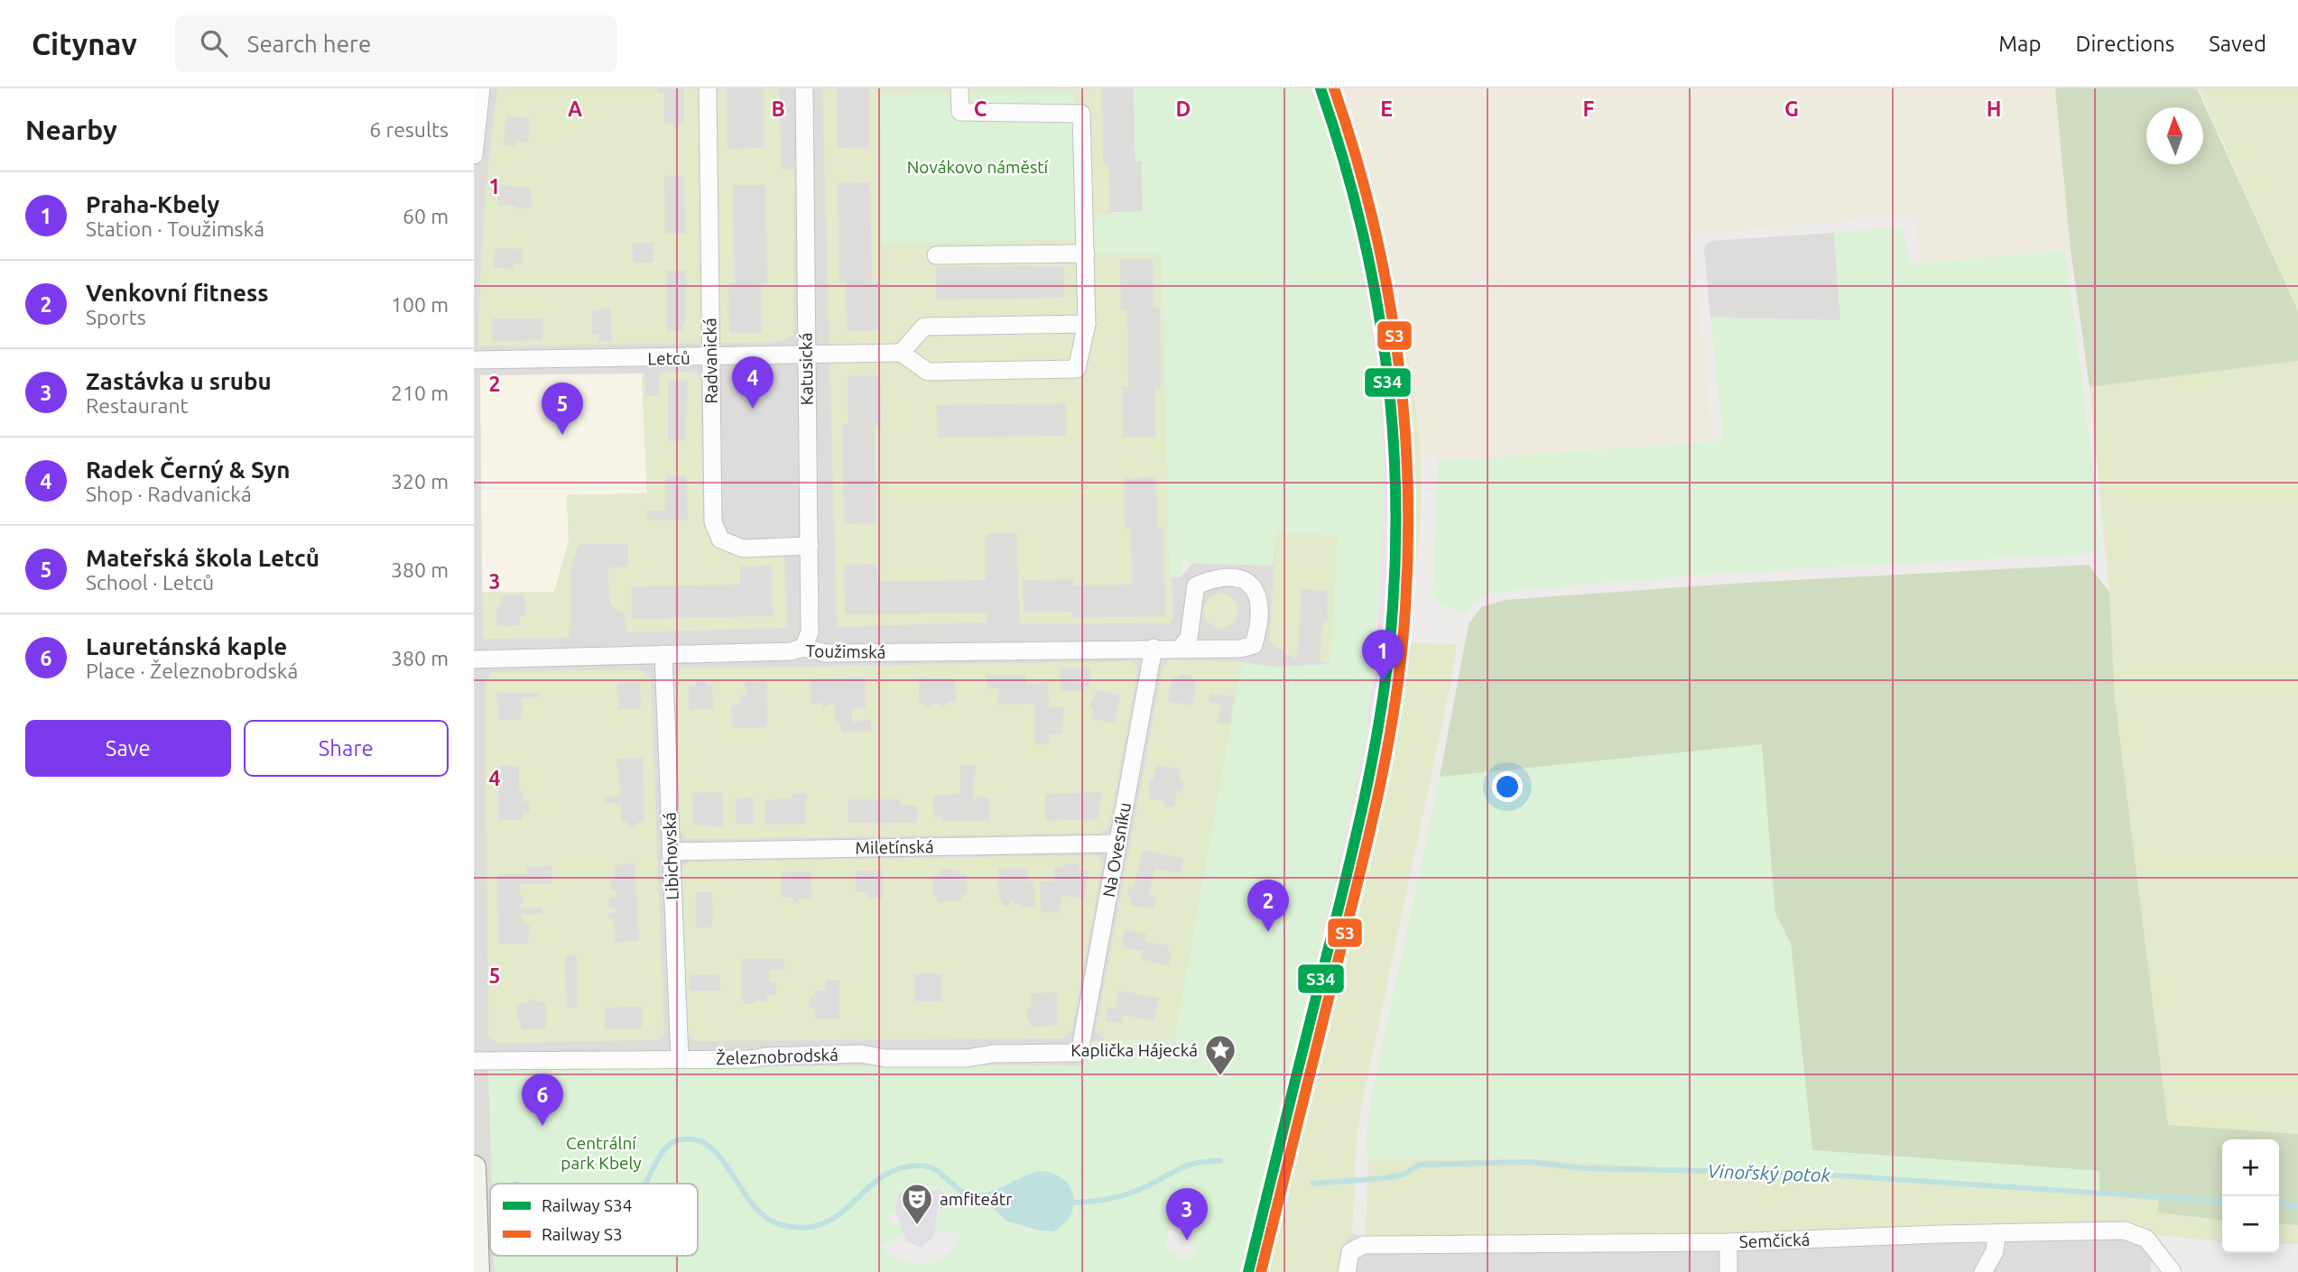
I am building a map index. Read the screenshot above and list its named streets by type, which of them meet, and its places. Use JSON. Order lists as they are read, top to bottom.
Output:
{
  "streets": {
    "street": [
      "Letců",
      "Radvanická",
      "Katusická",
      "Toužimská",
      "Miletínská",
      "Na Ovesníku",
      "Libichovská",
      "Železnobrodská",
      "Semčická"
    ]
  },
  "crossings": [
    ["Letců", "Radvanická"],
    ["Letců", "Katusická"],
    ["Radvanická", "Katusická"],
    ["Katusická", "Toužimská"],
    ["Toužimská", "Na Ovesníku"],
    ["Toužimská", "Libichovská"],
    ["Miletínská", "Na Ovesníku"],
    ["Miletínská", "Libichovská"],
    ["Na Ovesníku", "Železnobrodská"],
    ["Libichovská", "Železnobrodská"]
  ],
  "water": ["Vinořský potok"],
  "parks": ["Novákovo náměstí", "Centrální park Kbely"],
  "places": {
    "place": ["Kaplička Hájecká"],
    "theatre": ["amfiteátr"]
  },
  "lines": ["rail line S34", "rail line S3"],
  "legend": ["Railway S34", "Railway S3"],
  "north": "top",
  "page": {
    "header": "Citynav",
    "search": "Search here",
    "nav": ["Map", "Directions", "Saved"],
    "heading": ["Nearby", "6 results"],
    "list": [
      {
        "mark": "1",
        "name": "Praha-Kbely",
        "note": "Station · Toužimská",
        "value": "60 m"
      },
      {
        "mark": "2",
        "name": "Venkovní fitness",
        "note": "Sports",
        "value": "100 m"
      },
      {
        "mark": "3",
        "name": "Zastávka u srubu",
        "note": "Restaurant",
        "value": "210 m"
      },
      {
        "mark": "4",
        "name": "Radek Černý & Syn",
        "note": "Shop · Radvanická",
        "value": "320 m"
      },
      {
        "mark": "5",
        "name": "Mateřská škola Letců",
        "note": "School · Letců",
        "value": "380 m"
      },
      {
        "mark": "6",
        "name": "Lauretánská kaple",
        "note": "Place · Železnobrodská",
        "value": "380 m"
      }
    ],
    "pins": [
      "4",
      "5",
      "1",
      "2",
      "6",
      "3"
    ],
    "buttons": ["Save", "Share"],
    "map_buttons": ["+", "−"]
  },
  "grid": {
    "columns": [
      "A",
      "B",
      "C",
      "D",
      "E",
      "F",
      "G",
      "H"
    ],
    "rows": [
      "1",
      "2",
      "3",
      "4",
      "5"
    ]
  }
}
